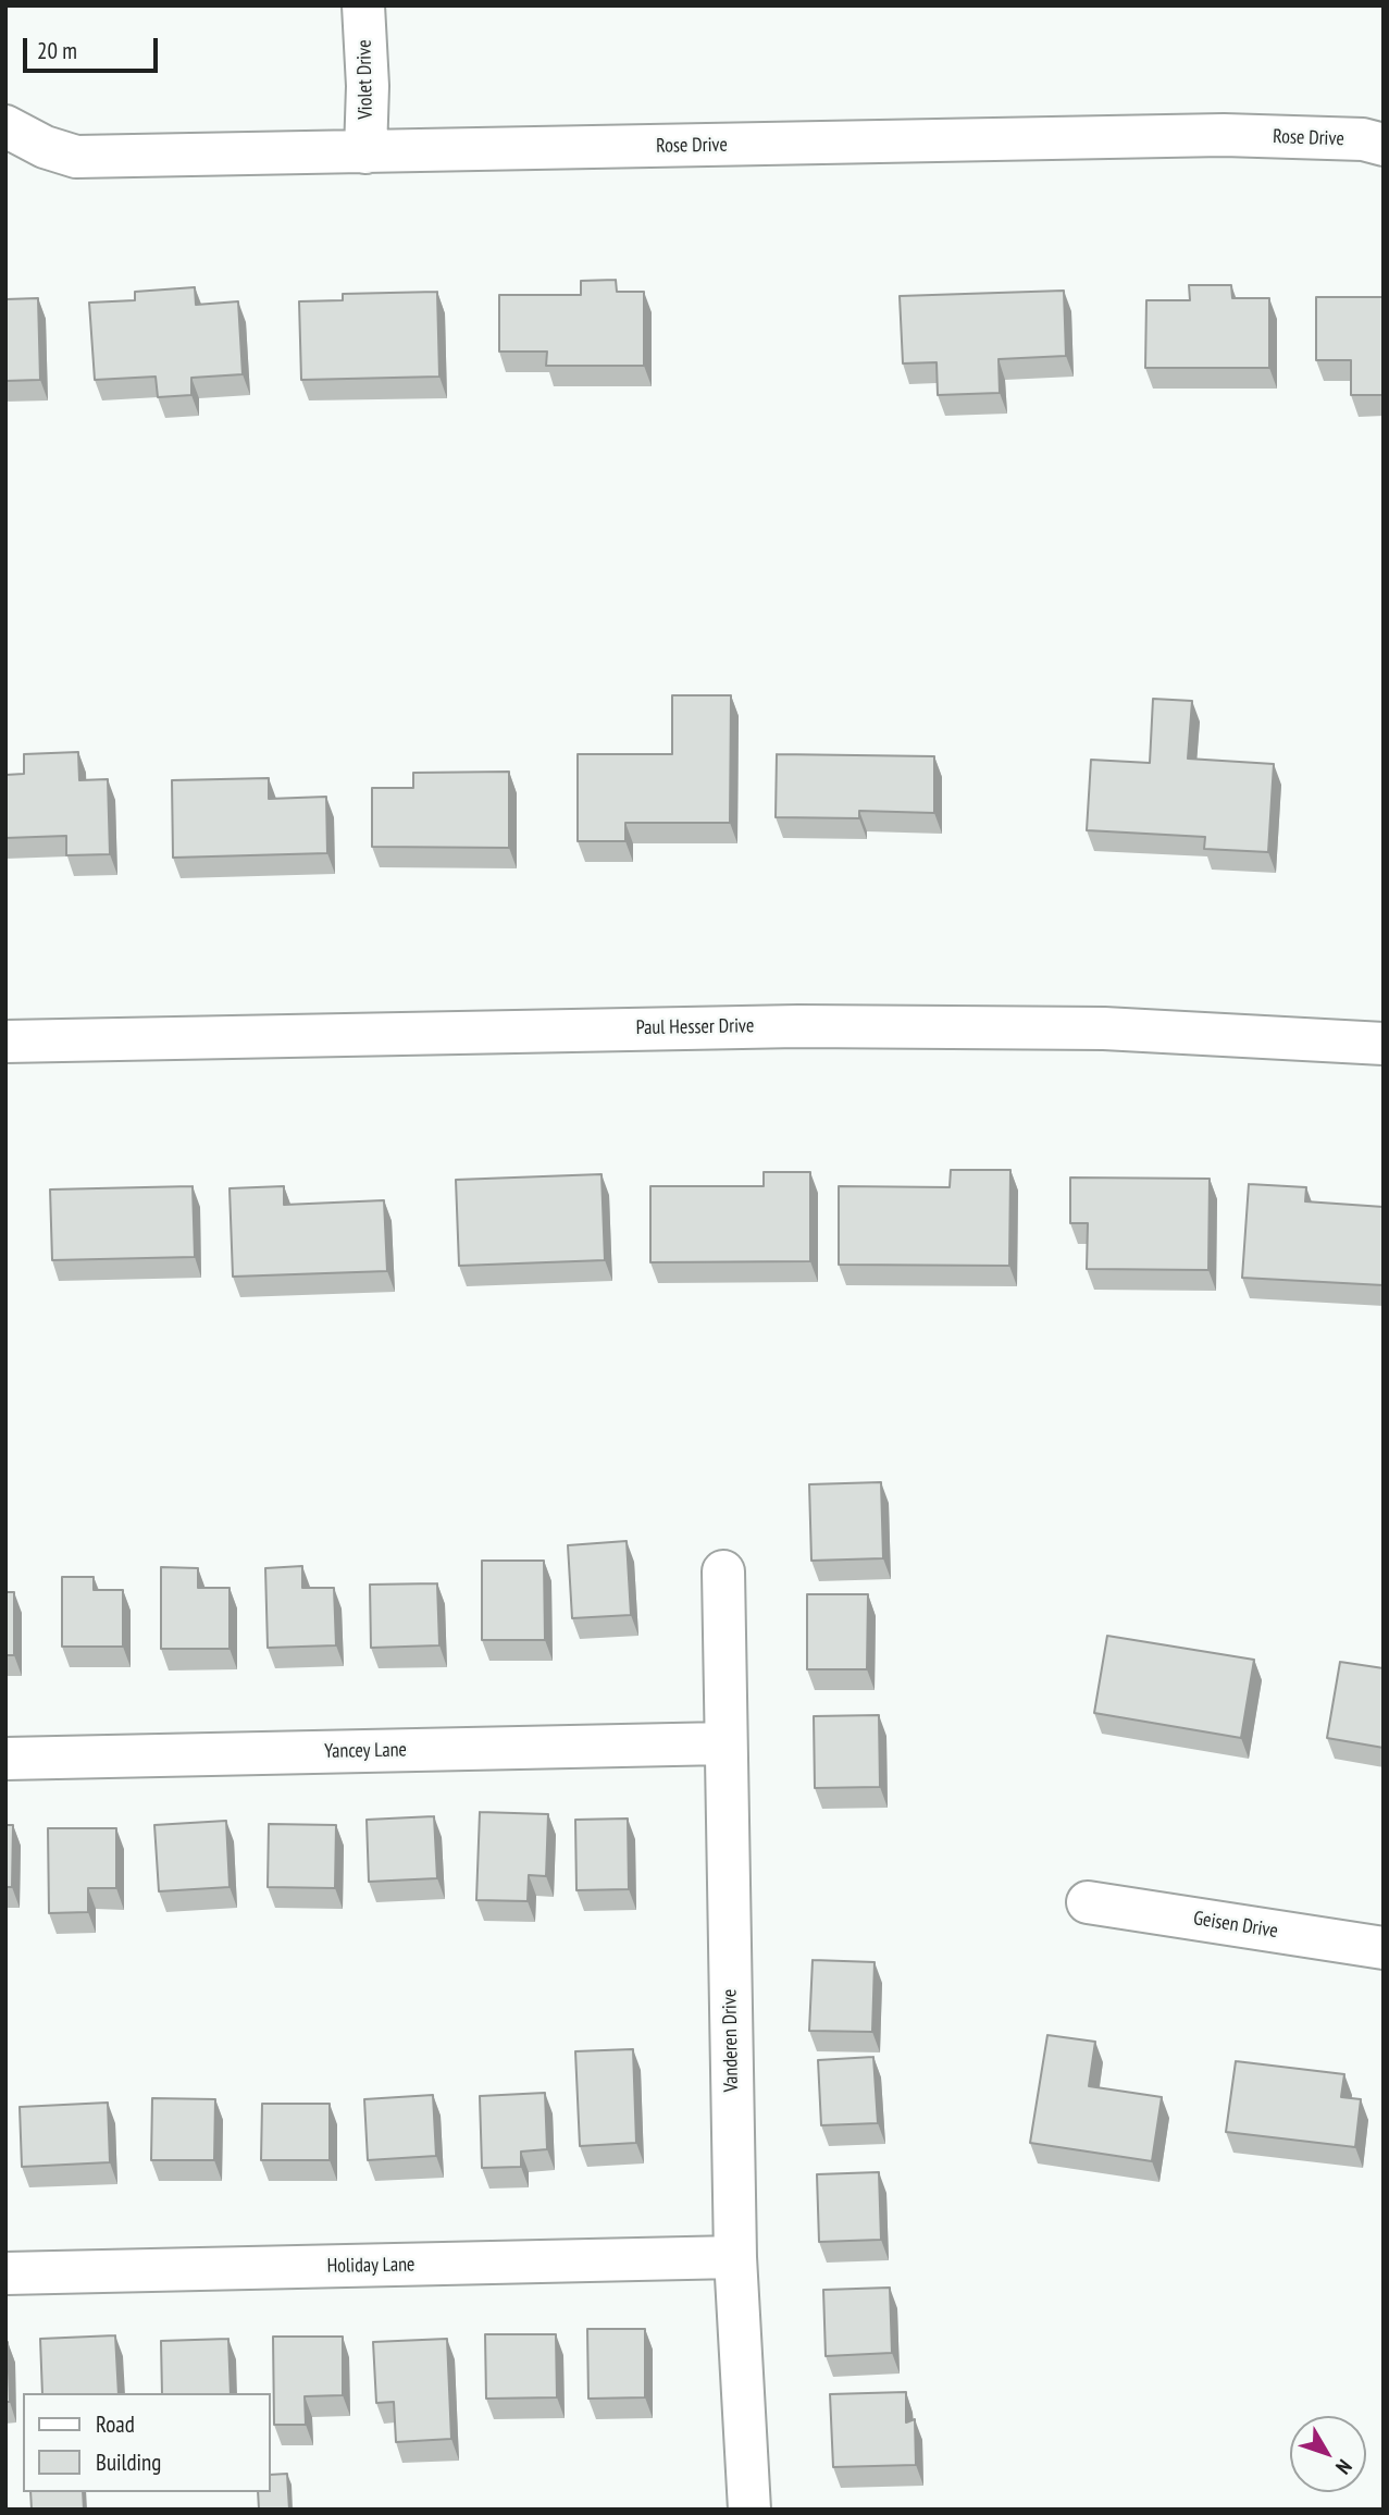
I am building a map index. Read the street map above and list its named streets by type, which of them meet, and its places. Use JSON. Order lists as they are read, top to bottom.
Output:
{
  "streets": {
    "street": [
      "Violet Drive",
      "Rose Drive",
      "Paul Hesser Drive",
      "Yancey Lane",
      "Geisen Drive",
      "Vanderen Drive",
      "Holiday Lane"
    ]
  },
  "crossings": [
    ["Violet Drive", "Rose Drive"],
    ["Yancey Lane", "Vanderen Drive"],
    ["Vanderen Drive", "Holiday Lane"]
  ],
  "legend": ["Road", "Building"],
  "scale_bar": "20 m",
  "north": "bottom right"
}
